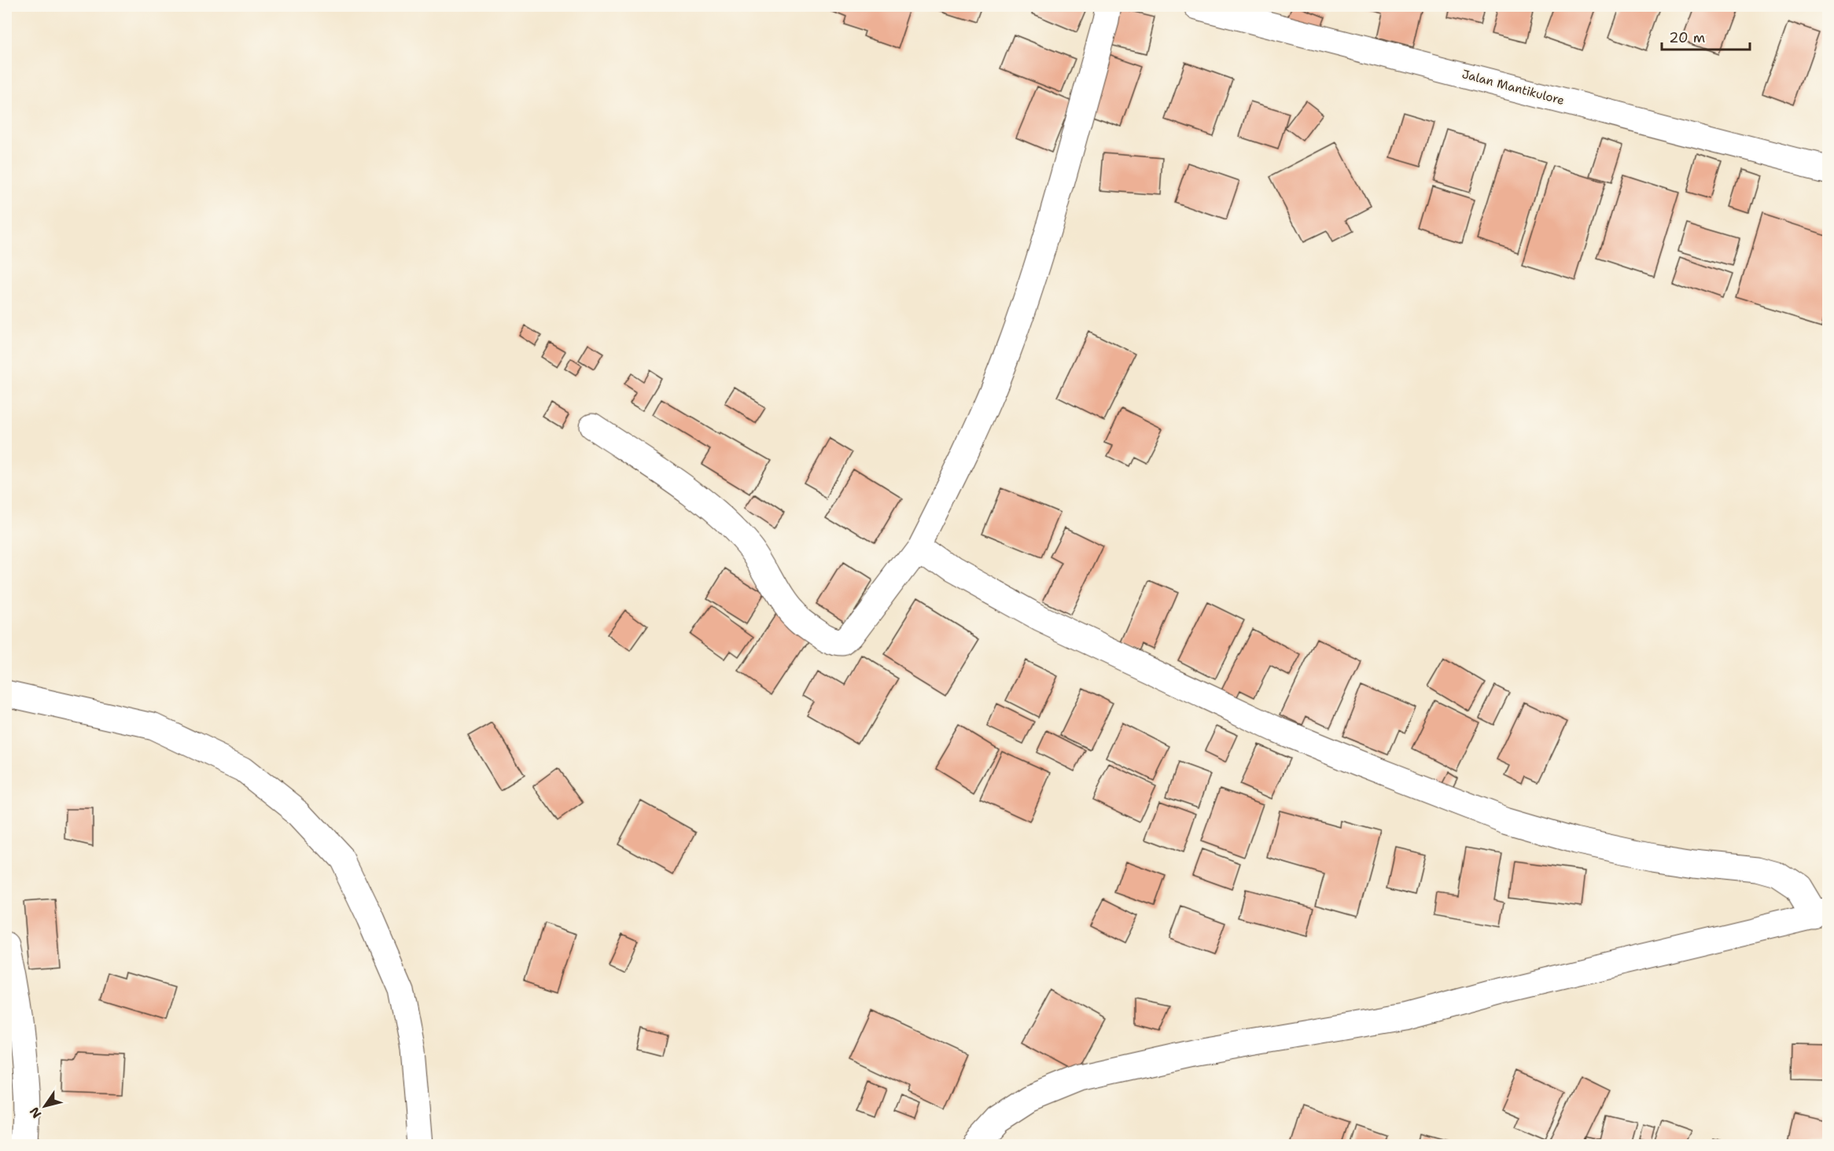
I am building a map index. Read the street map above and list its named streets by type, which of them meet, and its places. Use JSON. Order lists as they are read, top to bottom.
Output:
{
  "streets": {
    "street": ["Jalan Mantikulore"]
  },
  "scale_bar": "20 m",
  "north": "bottom left"
}
